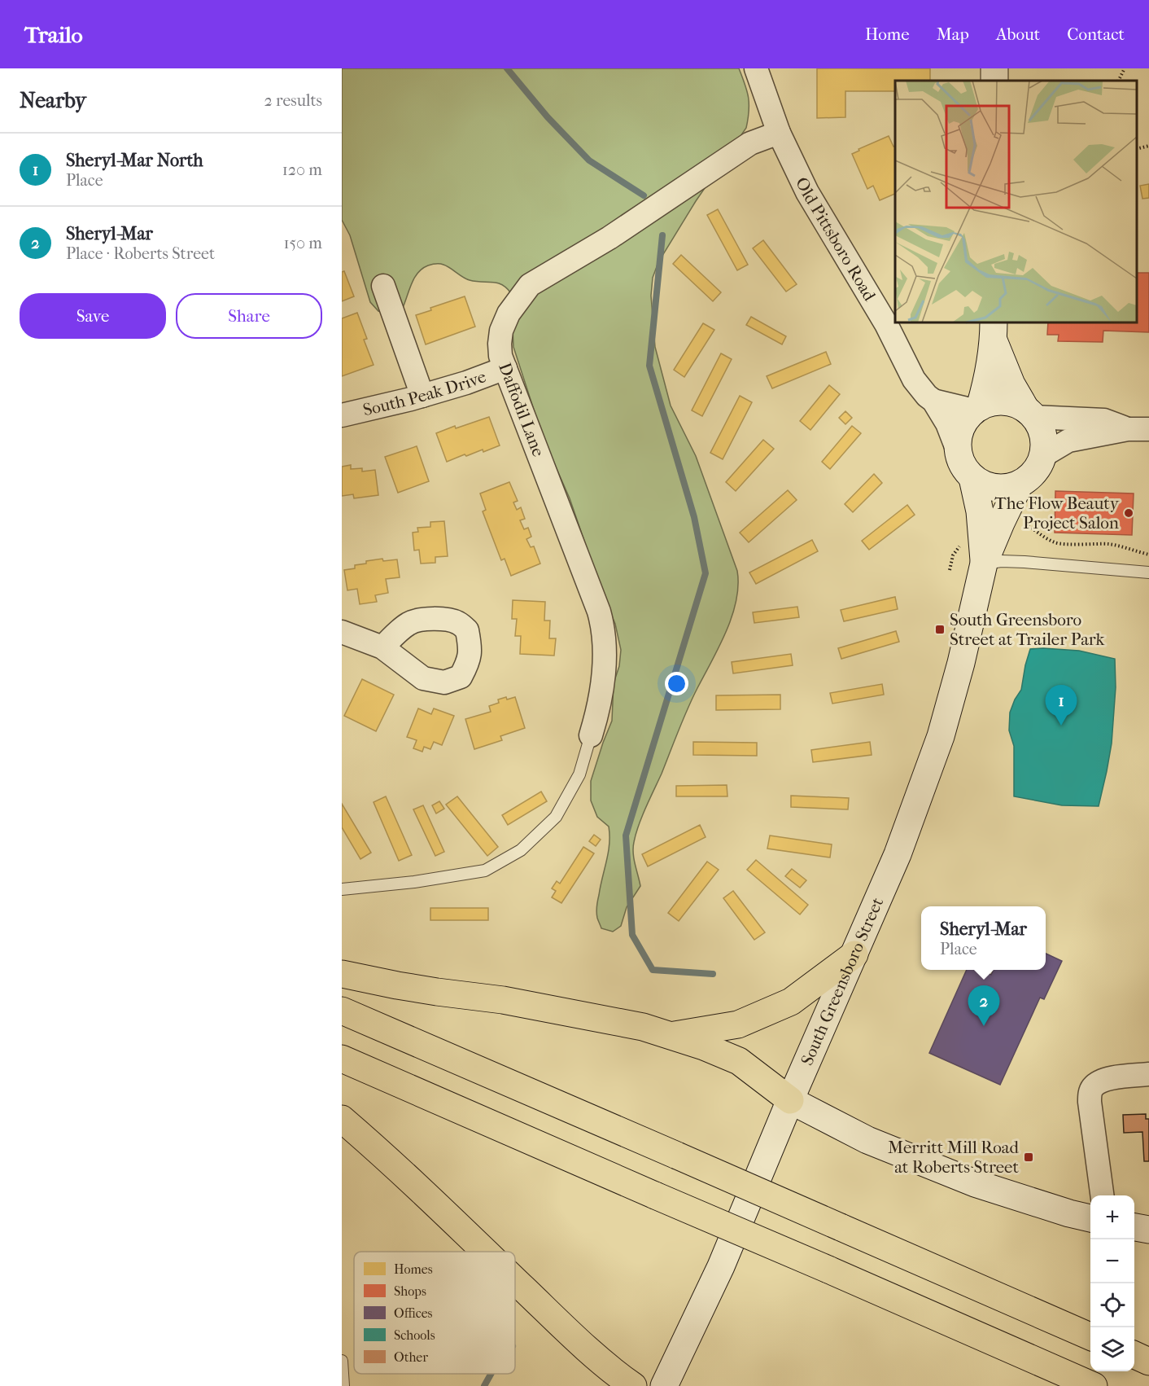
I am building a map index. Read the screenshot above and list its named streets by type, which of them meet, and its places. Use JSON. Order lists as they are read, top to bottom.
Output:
{
  "streets": {
    "main road": ["South Greensboro Street"],
    "street": ["Old Pittsboro Road", "South Peak Drive", "Daffodil Lane"]
  },
  "crossings": [
    ["Old Pittsboro Road", "Daffodil Lane"],
    ["Old Pittsboro Road", "South Greensboro Street"],
    ["South Peak Drive", "Daffodil Lane"]
  ],
  "places": {
    "other": ["The Flow Beauty Project Salon"],
    "transit": ["South Greensboro Street at Trailer Park", "Merritt Mill Road at Roberts Street"]
  },
  "legend": [
    "Homes",
    "Shops",
    "Offices",
    "Schools",
    "Other"
  ],
  "page": {
    "header": "Trailo",
    "nav": [
      "Home",
      "Map",
      "About",
      "Contact"
    ],
    "heading": ["Nearby", "2 results"],
    "list": [
      {
        "mark": "1",
        "name": "Sheryl-Mar North",
        "note": "Place",
        "value": "120 m"
      },
      {
        "mark": "2",
        "name": "Sheryl-Mar",
        "note": "Place · Roberts Street",
        "value": "150 m"
      }
    ],
    "buttons": ["Save", "Share"],
    "pins": ["1", "2"],
    "popup": ["Sheryl-Mar", "Place"],
    "map_buttons": ["+", "−"]
  }
}
